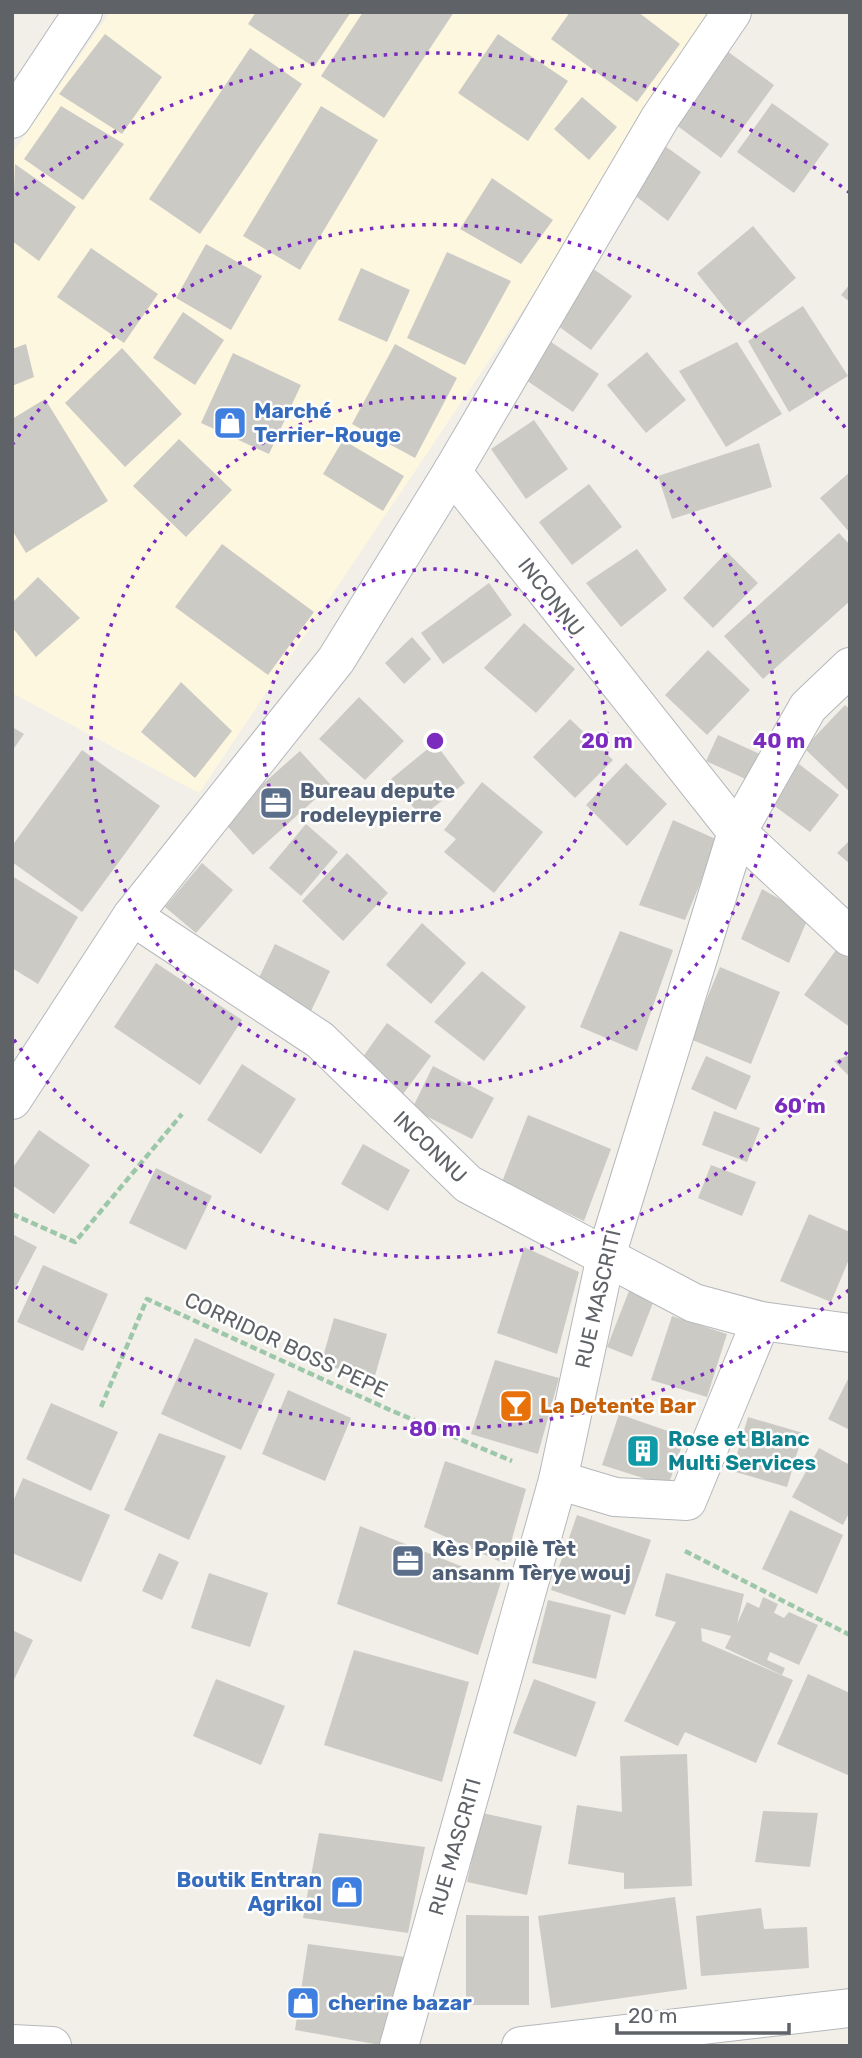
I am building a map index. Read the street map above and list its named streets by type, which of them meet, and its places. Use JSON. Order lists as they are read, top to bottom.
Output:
{
  "streets": {
    "street": ["INCONNU", "RUE MASCRITI"],
    "path": ["CORRIDOR BOSS PEPE"]
  },
  "crossings": [
    ["INCONNU", "RUE MASCRITI"],
    ["RUE MASCRITI", "CORRIDOR BOSS PEPE"]
  ],
  "places": {
    "shop": ["Marché Terrier-Rouge", "Boutik Entran Agrikol", "cherine bazar"],
    "office": ["Bureau depute rodeleypierre", "Kès Popilè Tèt ansanm Tèrye wouj"],
    "bar": ["La Detente Bar"],
    "building": ["Rose et Blanc Multi Services"]
  },
  "scale_bar": "20 m",
  "rings": [
    "20 m",
    "40 m",
    "60 m",
    "80 m"
  ]
}
